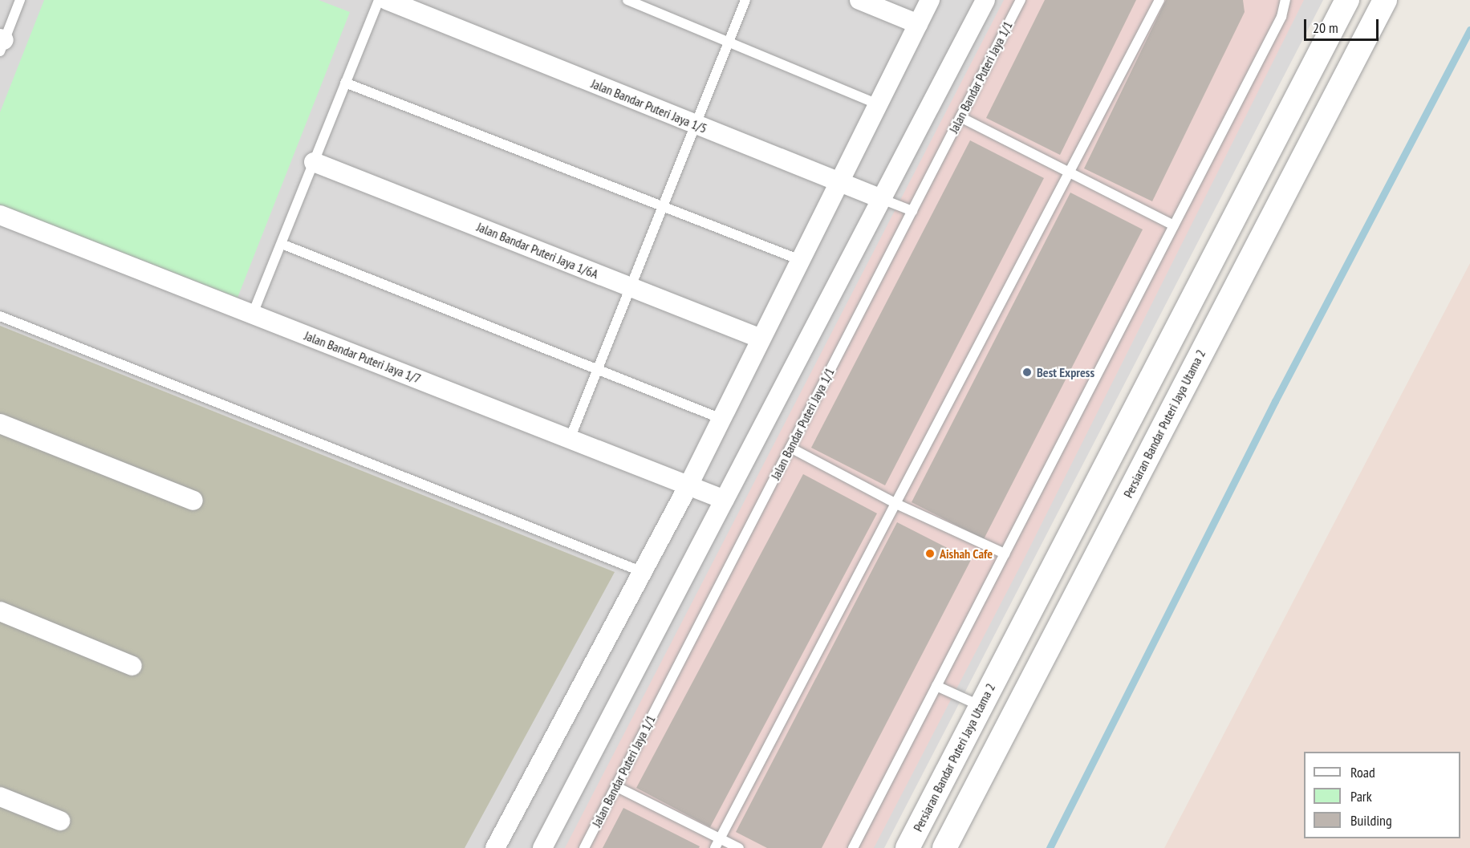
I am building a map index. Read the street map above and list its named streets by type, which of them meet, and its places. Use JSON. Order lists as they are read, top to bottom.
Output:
{
  "streets": {
    "street": [
      "Jalan Bandar Puteri Jaya 1/5",
      "Jalan Bandar Puteri Jaya 1/6A",
      "Jalan Bandar Puteri Jaya 1/7",
      "Persiaran Bandar Puteri Jaya Utama 2"
    ],
    "lane": ["Jalan Bandar Puteri Jaya 1/1"]
  },
  "crossings": [
    ["Jalan Bandar Puteri Jaya 1/1", "Jalan Bandar Puteri Jaya 1/5"]
  ],
  "places": ["Best Express", "Aishah Cafe"],
  "legend": ["Road", "Park", "Building"],
  "scale_bar": "20 m"
}
